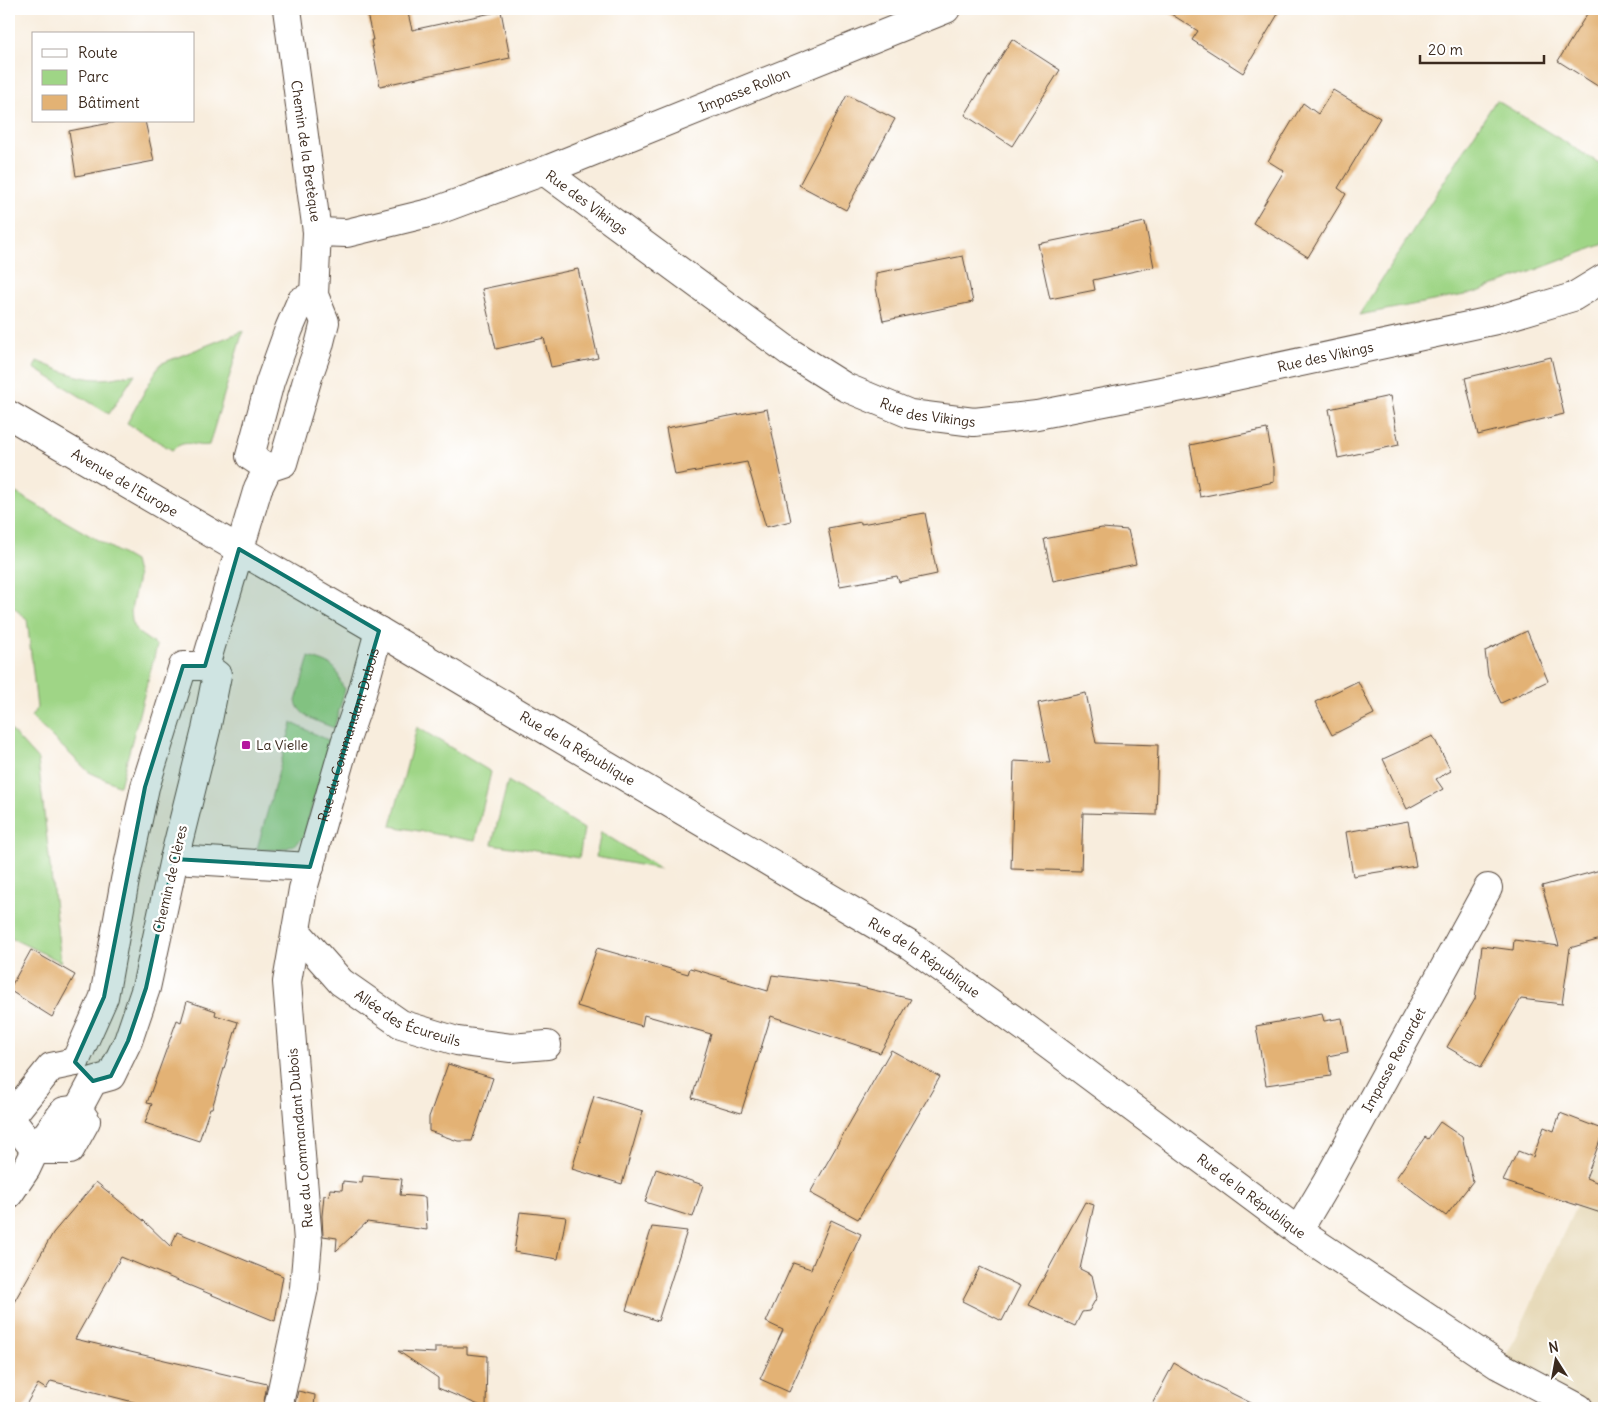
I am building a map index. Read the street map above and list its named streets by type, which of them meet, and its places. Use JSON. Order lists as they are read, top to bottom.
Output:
{
  "streets": {
    "street": [
      "Impasse Rollon",
      "Chemin de la Bretèque",
      "Rue des Vikings",
      "Avenue de l'Europe",
      "Rue du Commandant Dubois",
      "Rue de la République",
      "Chemin de Clères",
      "Allée des Écureuils",
      "Impasse Renardet"
    ]
  },
  "crossings": [
    ["Impasse Rollon", "Rue des Vikings"],
    ["Chemin de la Bretèque", "Rue des Vikings"],
    ["Chemin de la Bretèque", "Avenue de l'Europe"],
    ["Chemin de la Bretèque", "Rue de la République"],
    ["Avenue de l'Europe", "Rue de la République"],
    ["Rue du Commandant Dubois", "Rue de la République"],
    ["Rue du Commandant Dubois", "Allée des Écureuils"],
    ["Rue de la République", "Impasse Renardet"]
  ],
  "places": {
    "transit": ["La Vielle"]
  },
  "legend": ["Route", "Parc", "Bâtiment"],
  "scale_bar": "20 m",
  "north": "top"
}
